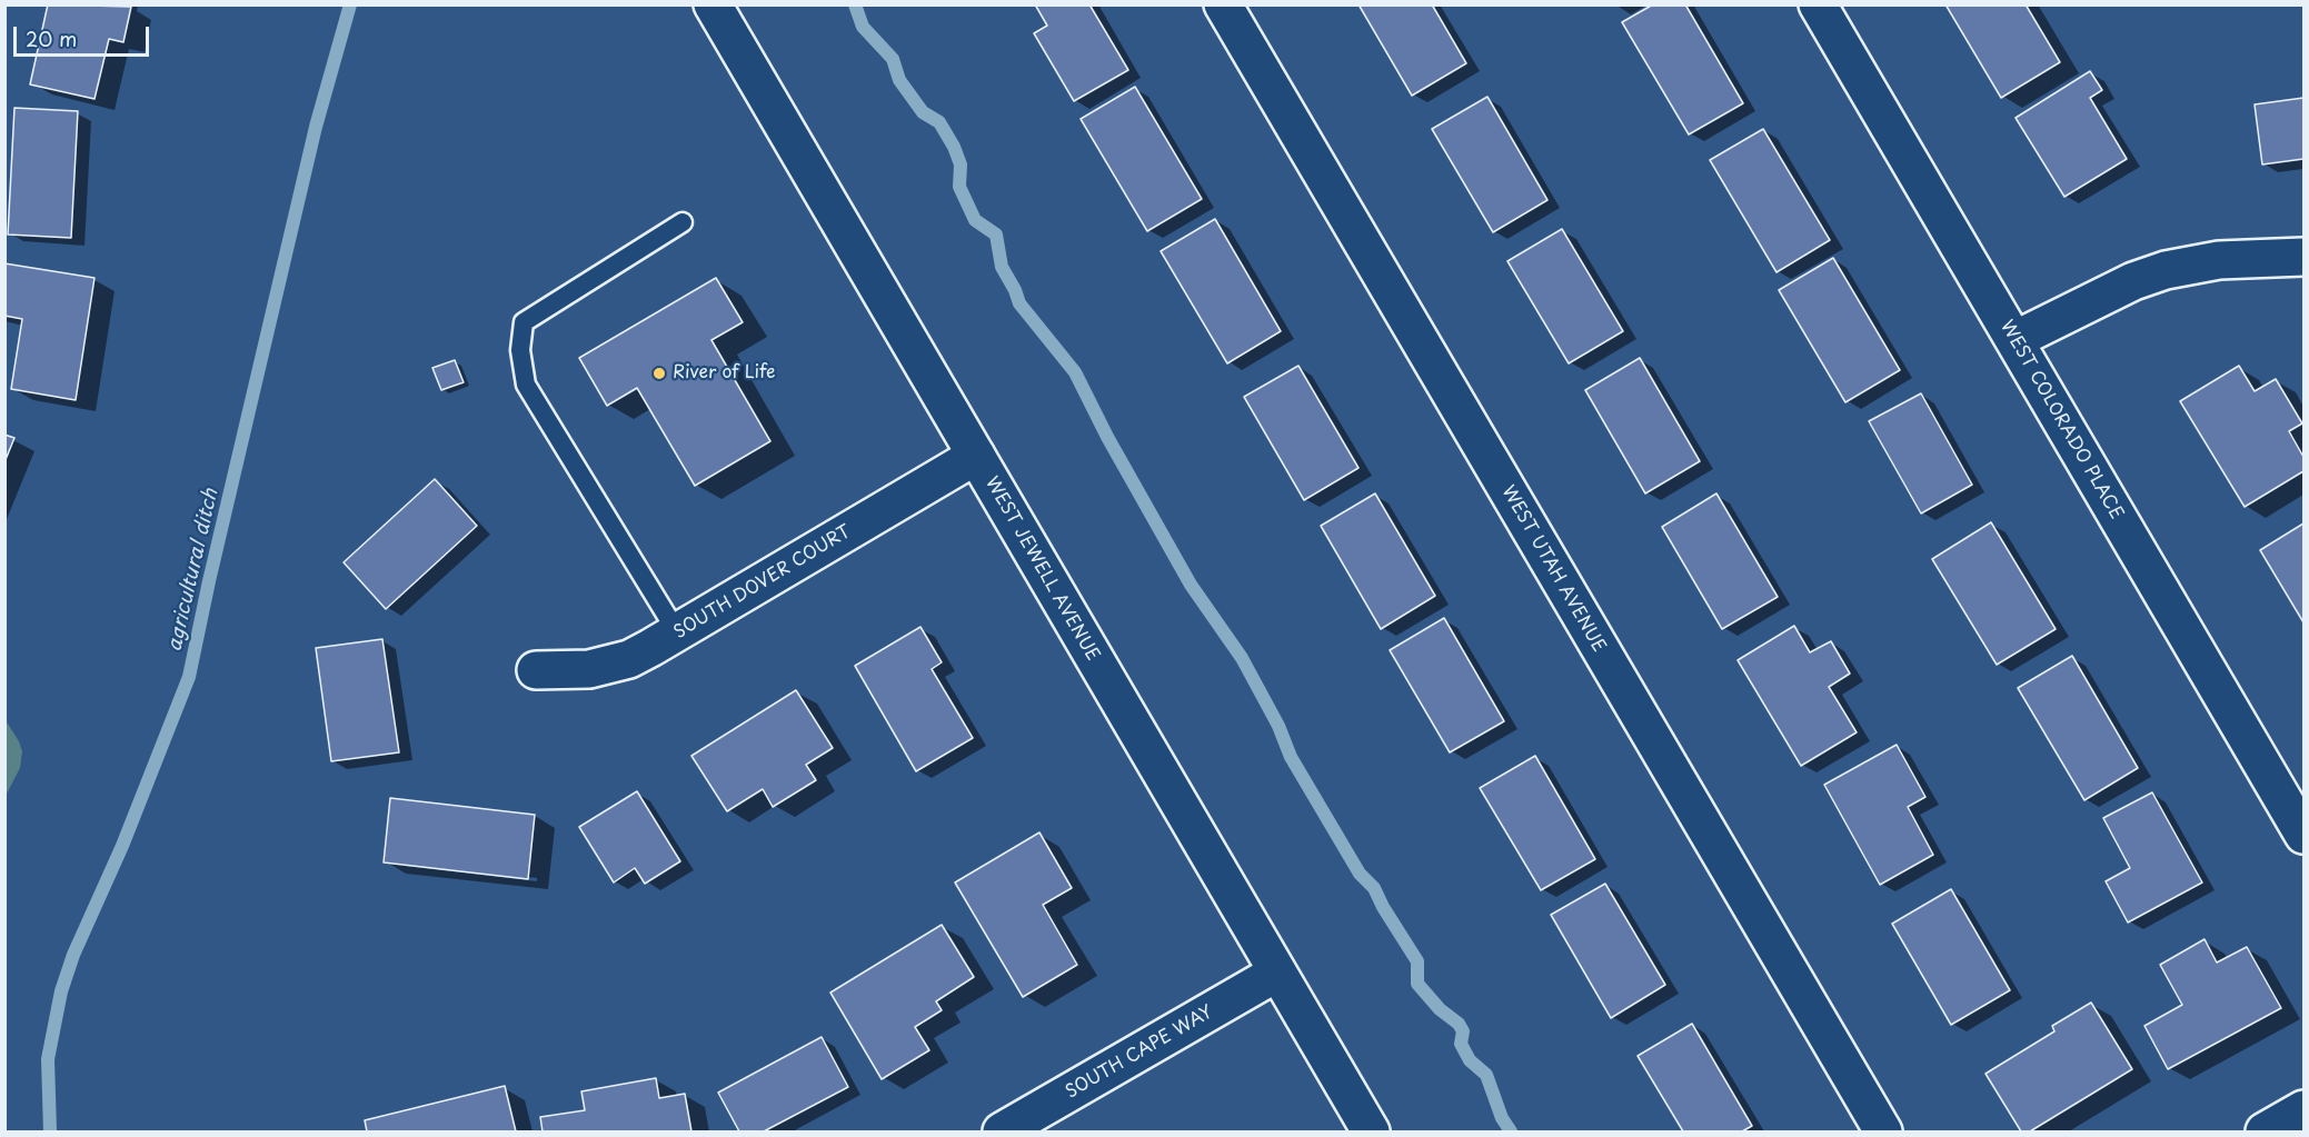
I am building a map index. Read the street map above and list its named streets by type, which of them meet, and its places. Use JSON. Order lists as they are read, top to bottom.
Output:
{
  "streets": {
    "street": [
      "WEST COLORADO PLACE",
      "WEST JEWELL AVENUE",
      "WEST UTAH AVENUE",
      "SOUTH DOVER COURT",
      "SOUTH CAPE WAY"
    ]
  },
  "crossings": [
    ["WEST JEWELL AVENUE", "SOUTH DOVER COURT"],
    ["WEST JEWELL AVENUE", "SOUTH CAPE WAY"]
  ],
  "water": ["agricultural ditch"],
  "places": ["River of Life"],
  "scale_bar": "20 m"
}
